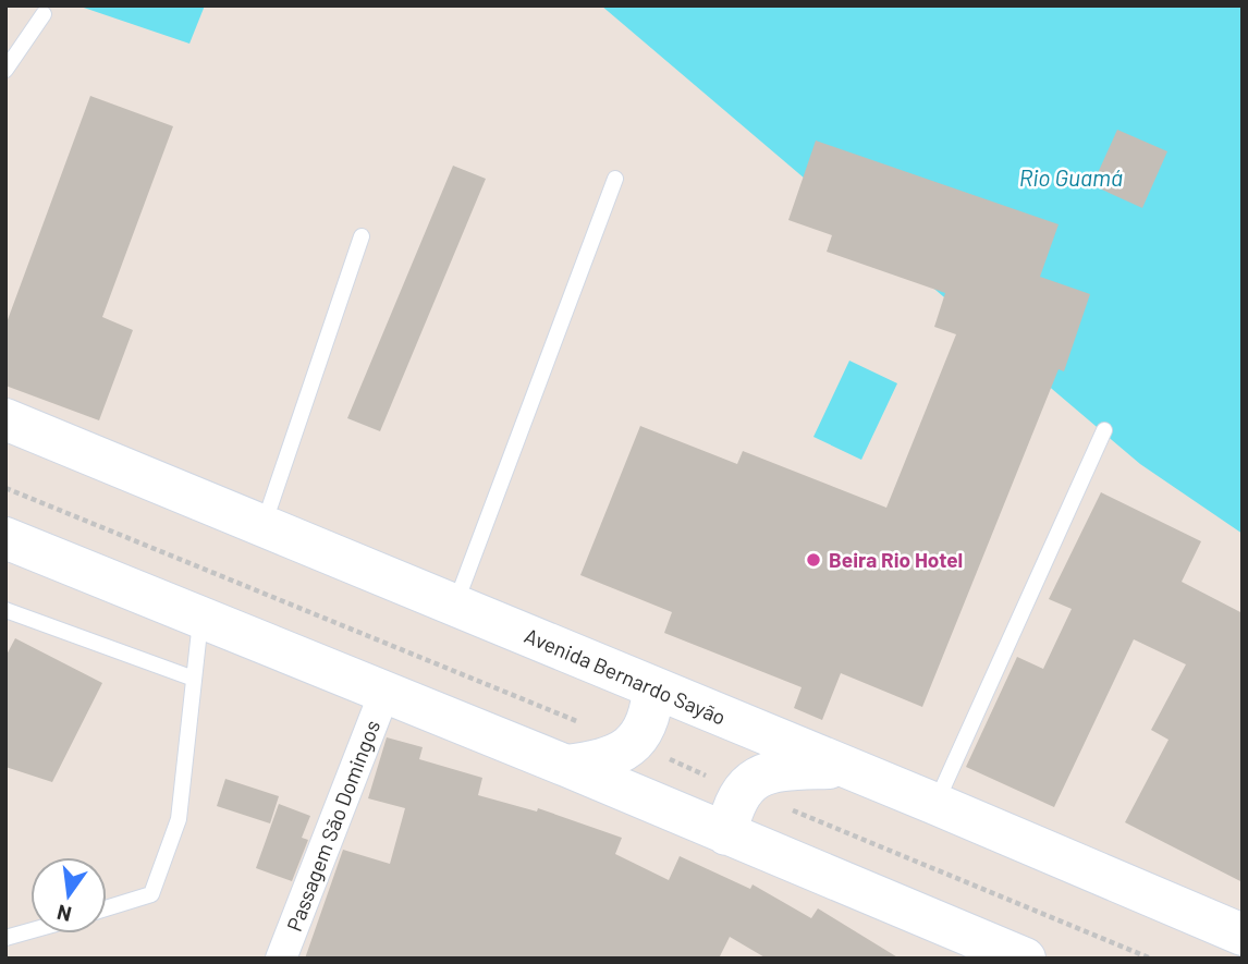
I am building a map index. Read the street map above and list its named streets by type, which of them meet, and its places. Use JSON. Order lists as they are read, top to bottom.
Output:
{
  "streets": {
    "main road": ["Avenida Bernardo Sayão"],
    "street": ["Passagem São Domingos"]
  },
  "water": ["Rio Guamá"],
  "places": ["Beira Rio Hotel"],
  "north": "bottom"
}
